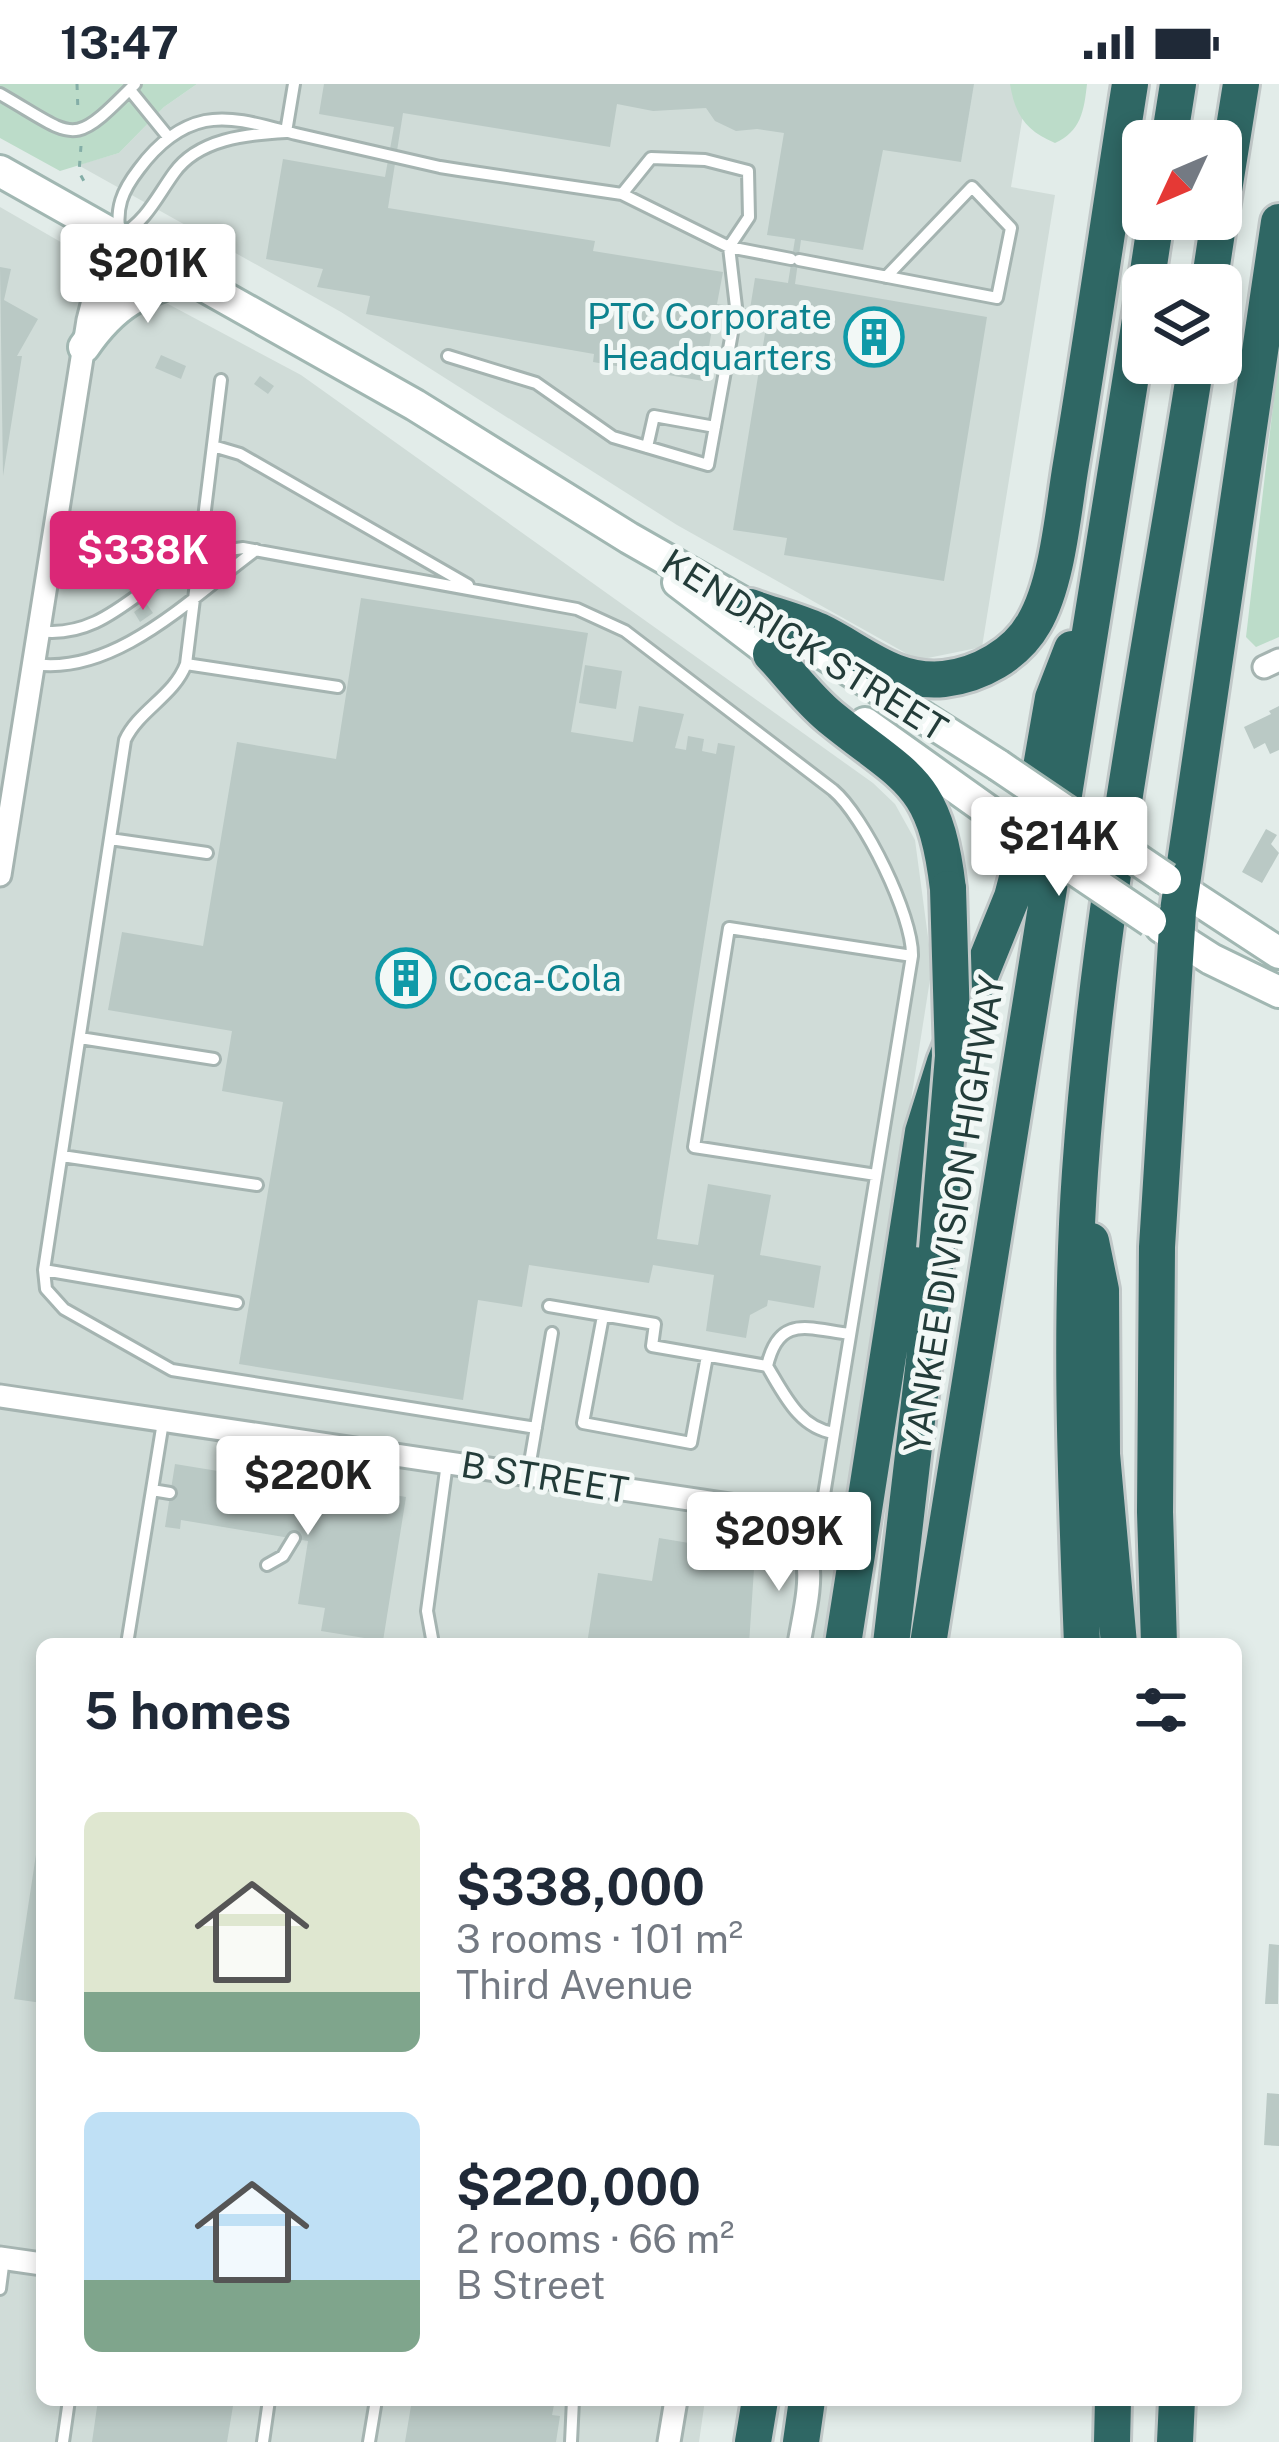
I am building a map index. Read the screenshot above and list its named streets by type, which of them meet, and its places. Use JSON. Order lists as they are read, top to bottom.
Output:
{
  "streets": {
    "highway": ["YANKEE DIVISION HIGHWAY"],
    "main road": ["KENDRICK STREET"],
    "street": ["B STREET"]
  },
  "places": {
    "building": ["PTC Corporate Headquarters", "Coca-Cola"]
  },
  "north": "bottom left",
  "page": {
    "status": "13:47",
    "price": [
      "$201K",
      "$338K",
      "$214K",
      "$220K",
      "$209K"
    ],
    "heading": "5 homes",
    "list": [
      {
        "name": "$338,000",
        "note": "3 rooms · 101 m² · Third Avenue"
      },
      {
        "name": "$220,000",
        "note": "2 rooms · 66 m² · B Street"
      }
    ]
  }
}
